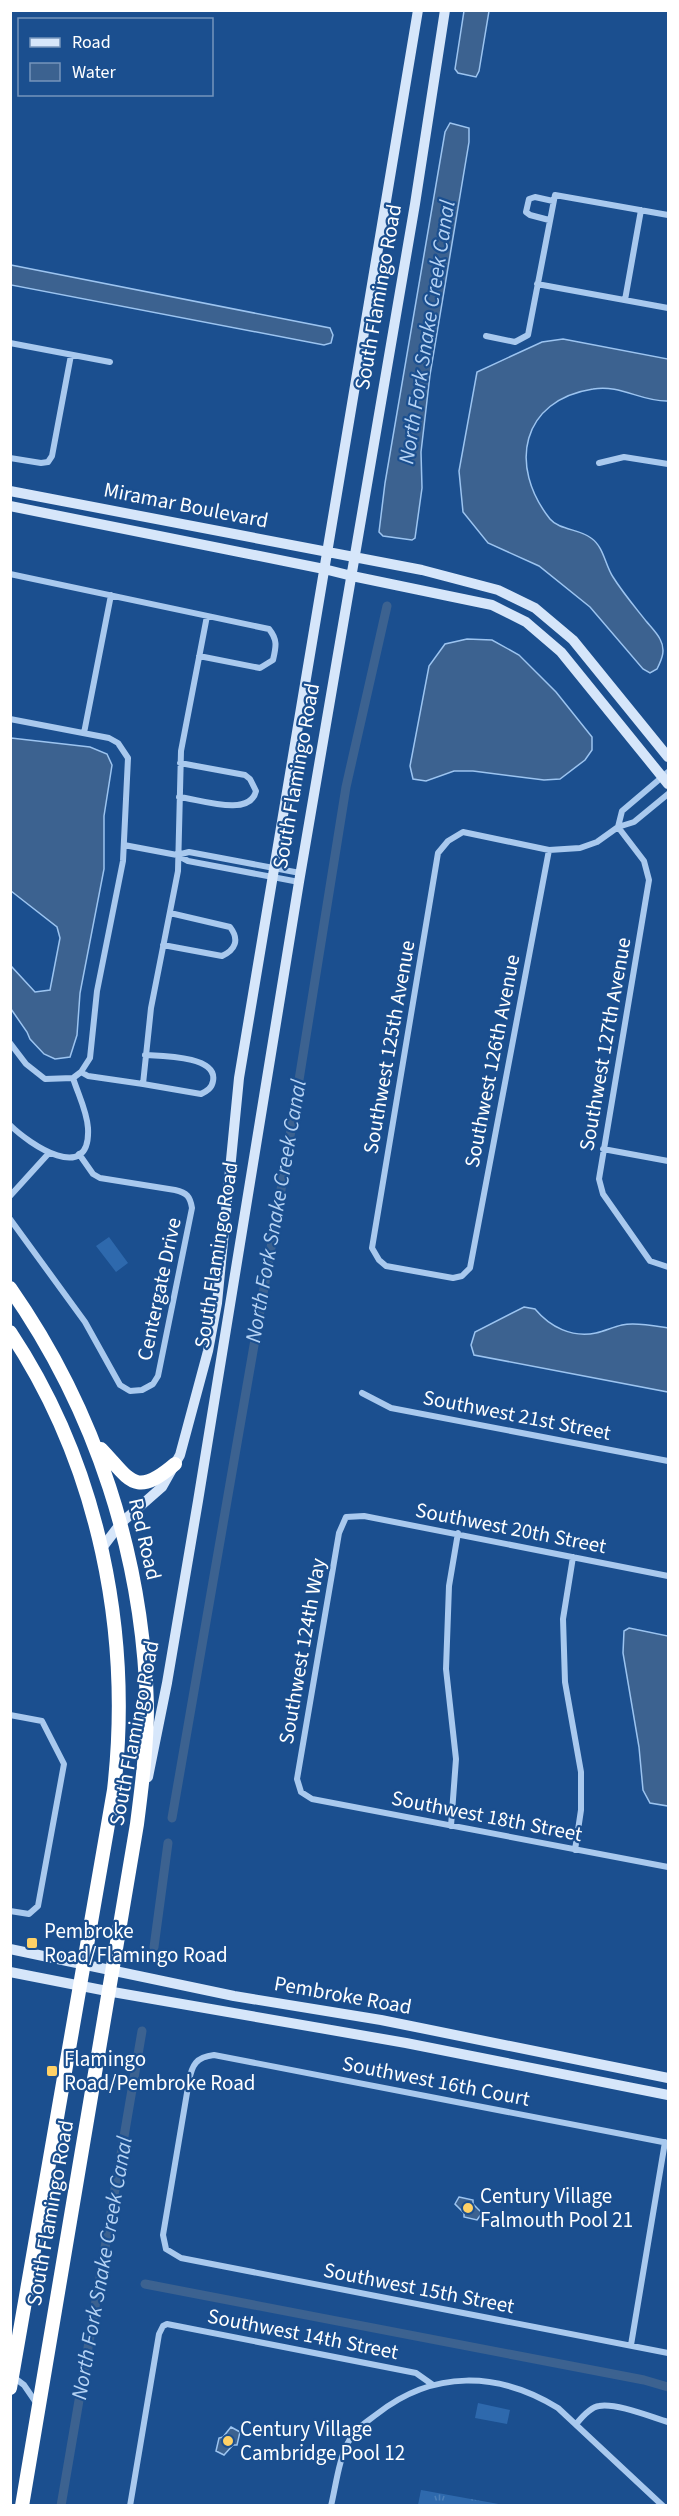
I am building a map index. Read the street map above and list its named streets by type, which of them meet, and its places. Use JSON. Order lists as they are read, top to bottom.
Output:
{
  "streets": {
    "highway": ["South Flamingo Road", "Red Road"],
    "main road": ["Miramar Boulevard", "Pembroke Road"],
    "street": [
      "Southwest 127th Avenue",
      "Southwest 125th Avenue",
      "Southwest 126th Avenue",
      "Centergate Drive",
      "Southwest 21st Street",
      "Southwest 20th Street",
      "Southwest 124th Way",
      "Southwest 18th Street",
      "Southwest 16th Court",
      "Southwest 15th Street",
      "Southwest 14th Street"
    ]
  },
  "crossings": [
    ["South Flamingo Road", "Miramar Boulevard"],
    ["South Flamingo Road", "Red Road"],
    ["South Flamingo Road", "Pembroke Road"],
    ["Southwest 125th Avenue", "Southwest 126th Avenue"],
    ["Southwest 20th Street", "Southwest 124th Way"],
    ["Southwest 124th Way", "Southwest 18th Street"],
    ["Southwest 16th Court", "Southwest 15th Street"]
  ],
  "water": ["North Fork Snake Creek Canal"],
  "places": {
    "transit": ["Pembroke Road/Flamingo Road", "Flamingo Road/Pembroke Road"],
    "other": ["Century Village Falmouth Pool 21", "Century Village Cambridge Pool 12"]
  },
  "legend": ["Road", "Water"]
}
